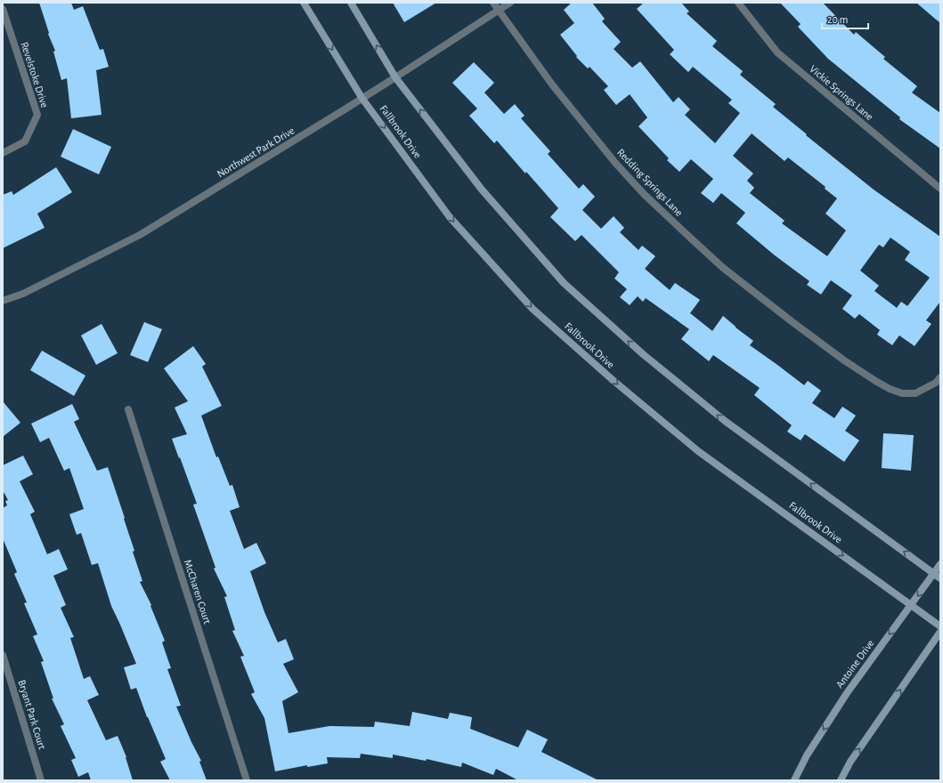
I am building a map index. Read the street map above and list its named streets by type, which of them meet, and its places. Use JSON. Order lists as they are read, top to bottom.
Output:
{
  "streets": {
    "main road": ["Fallbrook Drive", "Antoine Drive"],
    "street": [
      "Revelstoke Drive",
      "Vickie Springs Lane",
      "Northwest Park Drive",
      "Redding Springs Lane",
      "McCharen Court",
      "Bryant Park Court"
    ]
  },
  "crossings": [
    ["Fallbrook Drive", "Northwest Park Drive"],
    ["Fallbrook Drive", "Antoine Drive"],
    ["Northwest Park Drive", "Redding Springs Lane"]
  ],
  "scale_bar": "20 m"
}
